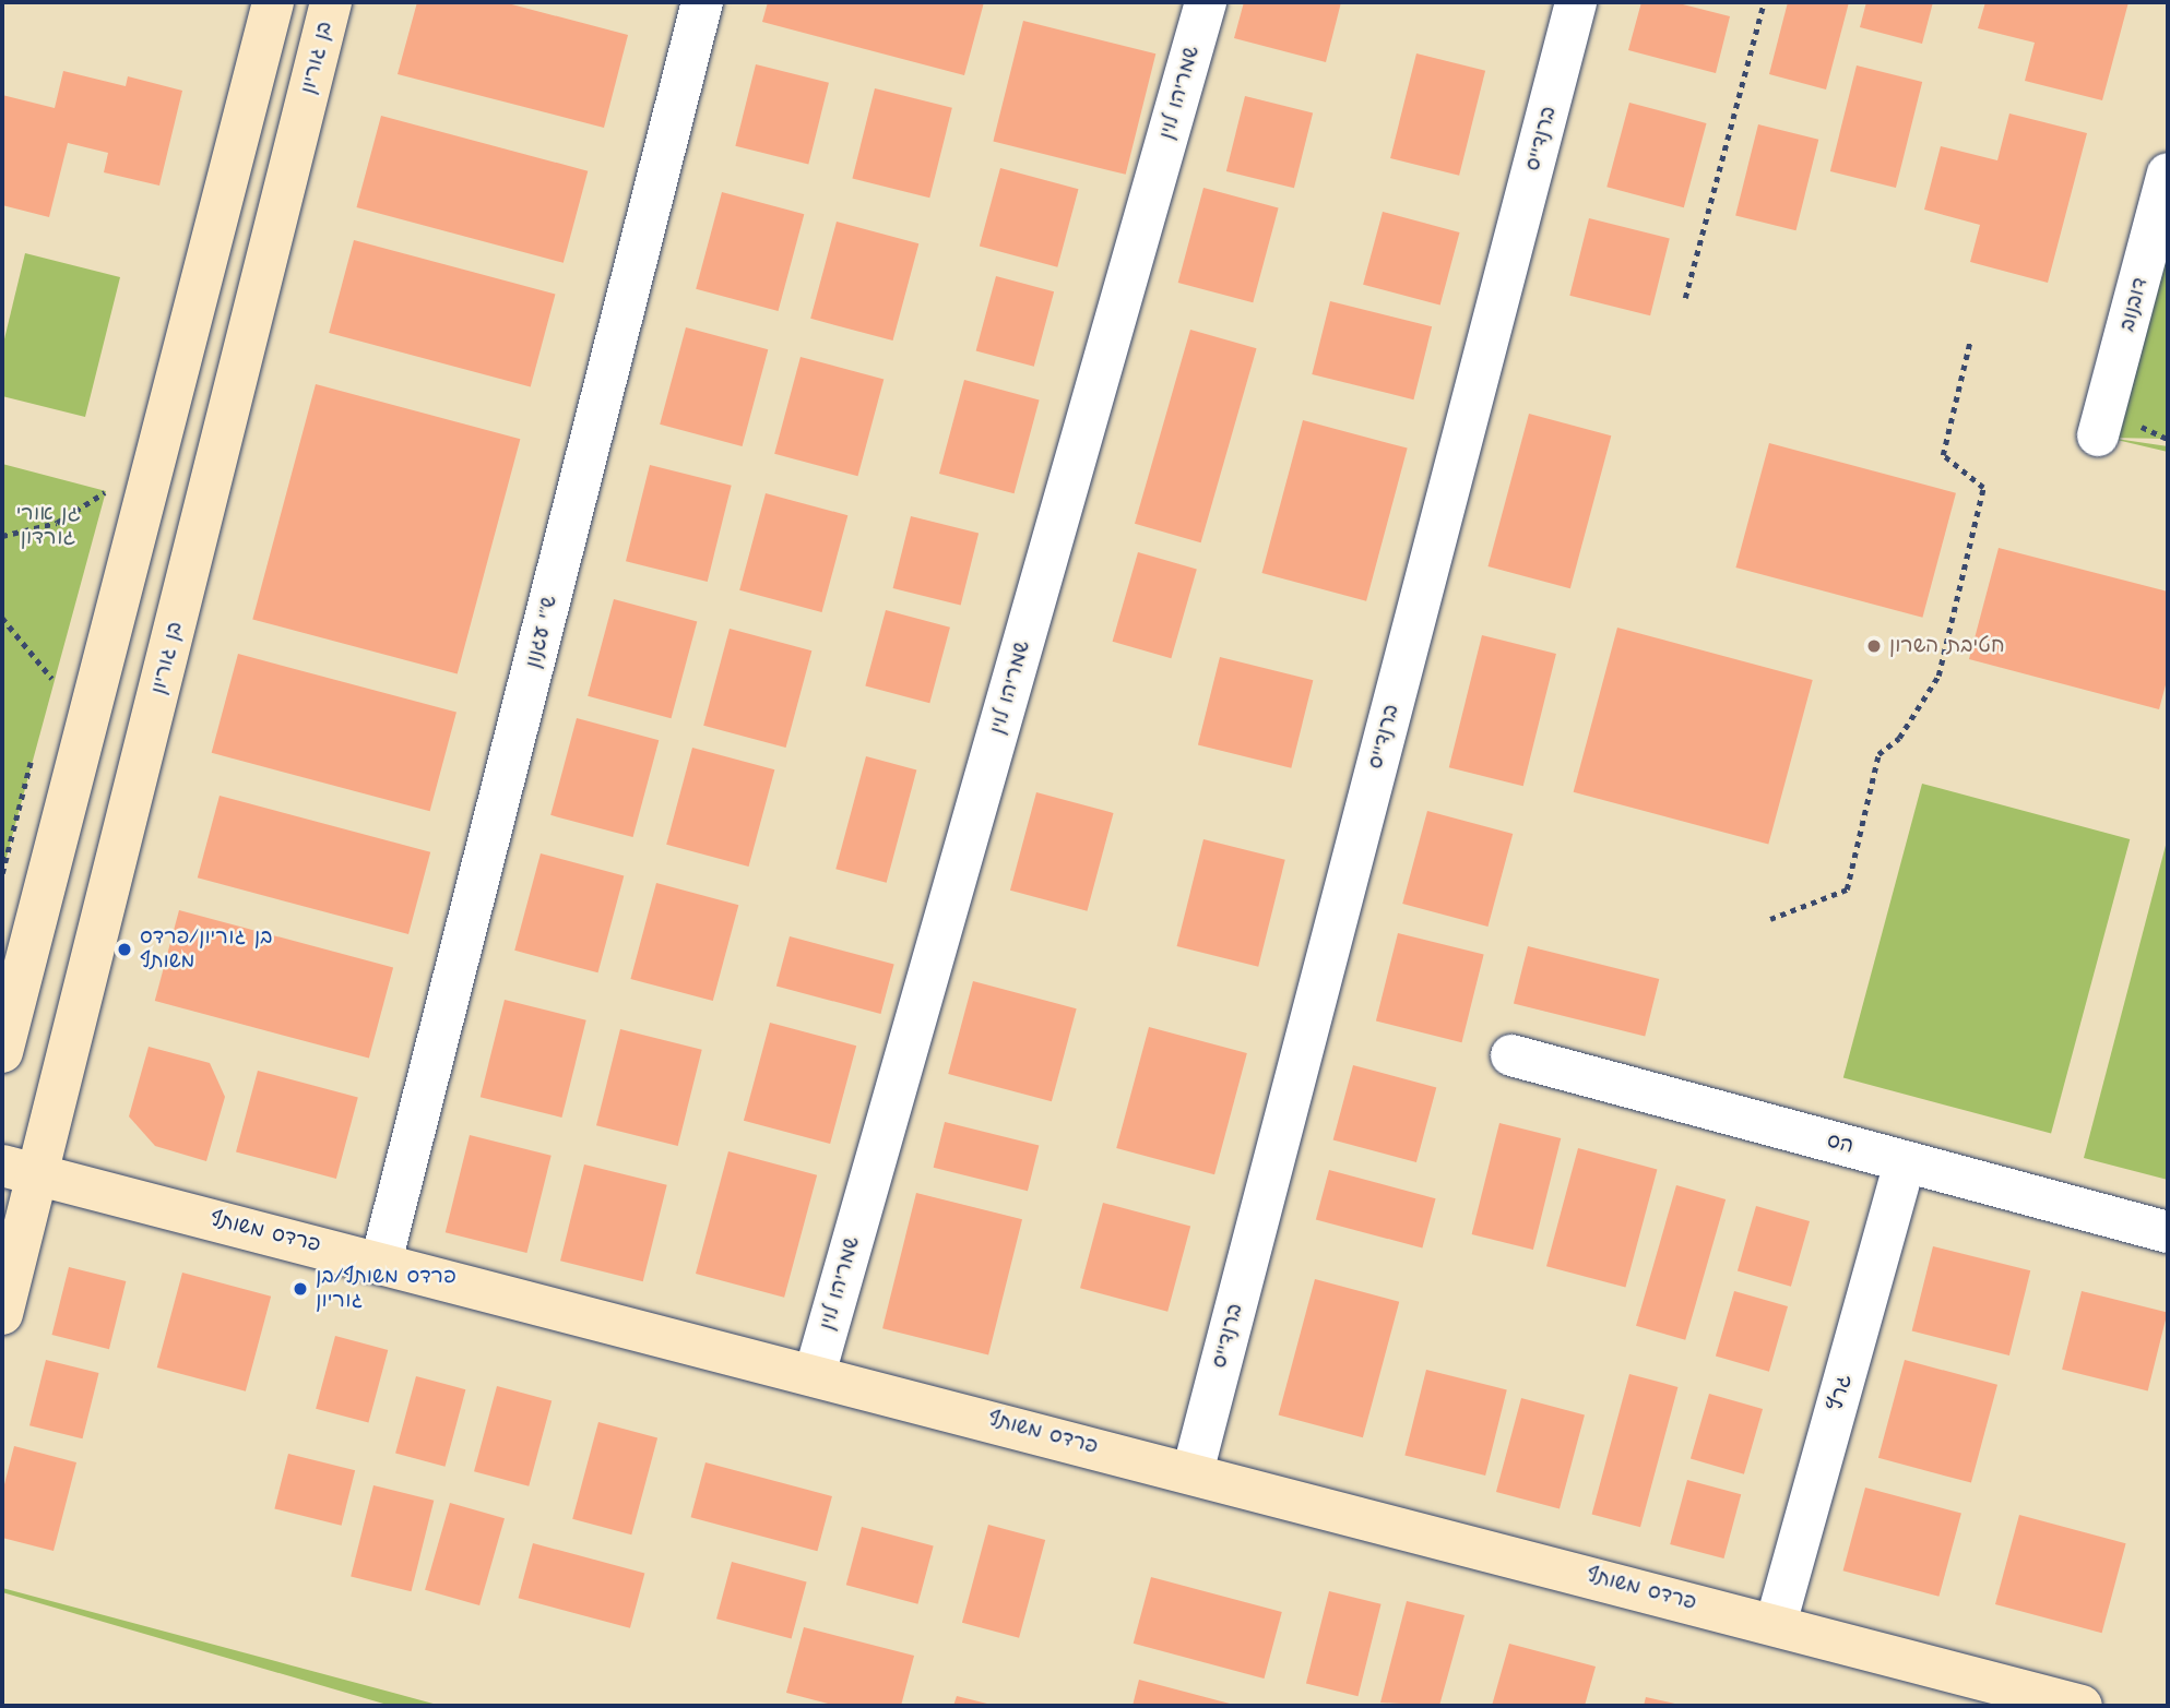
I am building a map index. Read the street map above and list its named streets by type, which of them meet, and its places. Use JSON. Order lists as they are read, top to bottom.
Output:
{
  "streets": {
    "main road": ["בן גוריון", "פרדס משותף"],
    "street": [
      "שמריהו לוין",
      "ברנדייס",
      "דובנוב",
      "ש''י עגנון",
      "הס",
      "גרץ"
    ]
  },
  "crossings": [
    ["בן גוריון", "פרדס משותף"],
    ["שמריהו לוין", "פרדס משותף"],
    ["ברנדייס", "פרדס משותף"],
    ["ש''י עגנון", "פרדס משותף"],
    ["הס", "גרץ"],
    ["פרדס משותף", "גרץ"]
  ],
  "parks": ["גן אורי גורדון"],
  "places": ["חטיבת השרון", "בן גוריון/פרדס משותף", "פרדס משותף/בן גוריון"]
}
